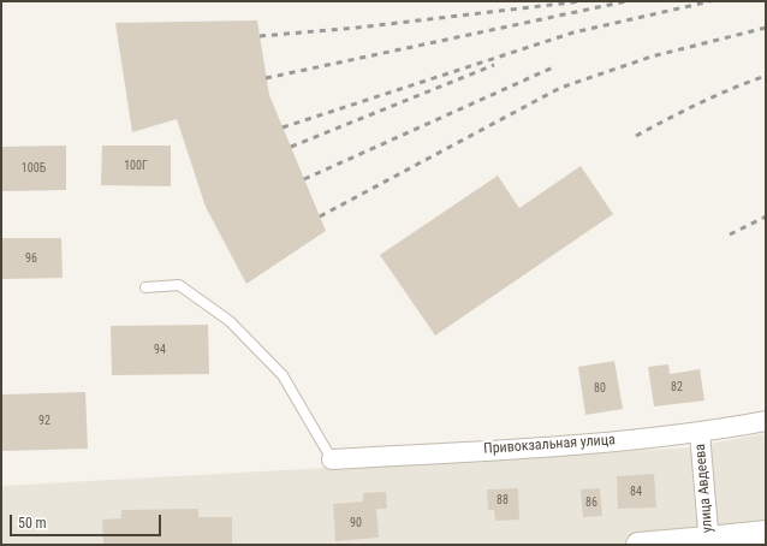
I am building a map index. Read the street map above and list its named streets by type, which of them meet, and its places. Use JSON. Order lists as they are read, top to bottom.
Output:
{
  "streets": {
    "street": ["Привокзальная улица", "улица Авдеева"]
  },
  "crossings": [
    ["Привокзальная улица", "улица Авдеева"]
  ],
  "house_numbers": [
    "100Г",
    "100Б",
    "96",
    "94",
    "82",
    "80",
    "92",
    "84",
    "88",
    "86",
    "90"
  ],
  "scale_bar": "50 m"
}
